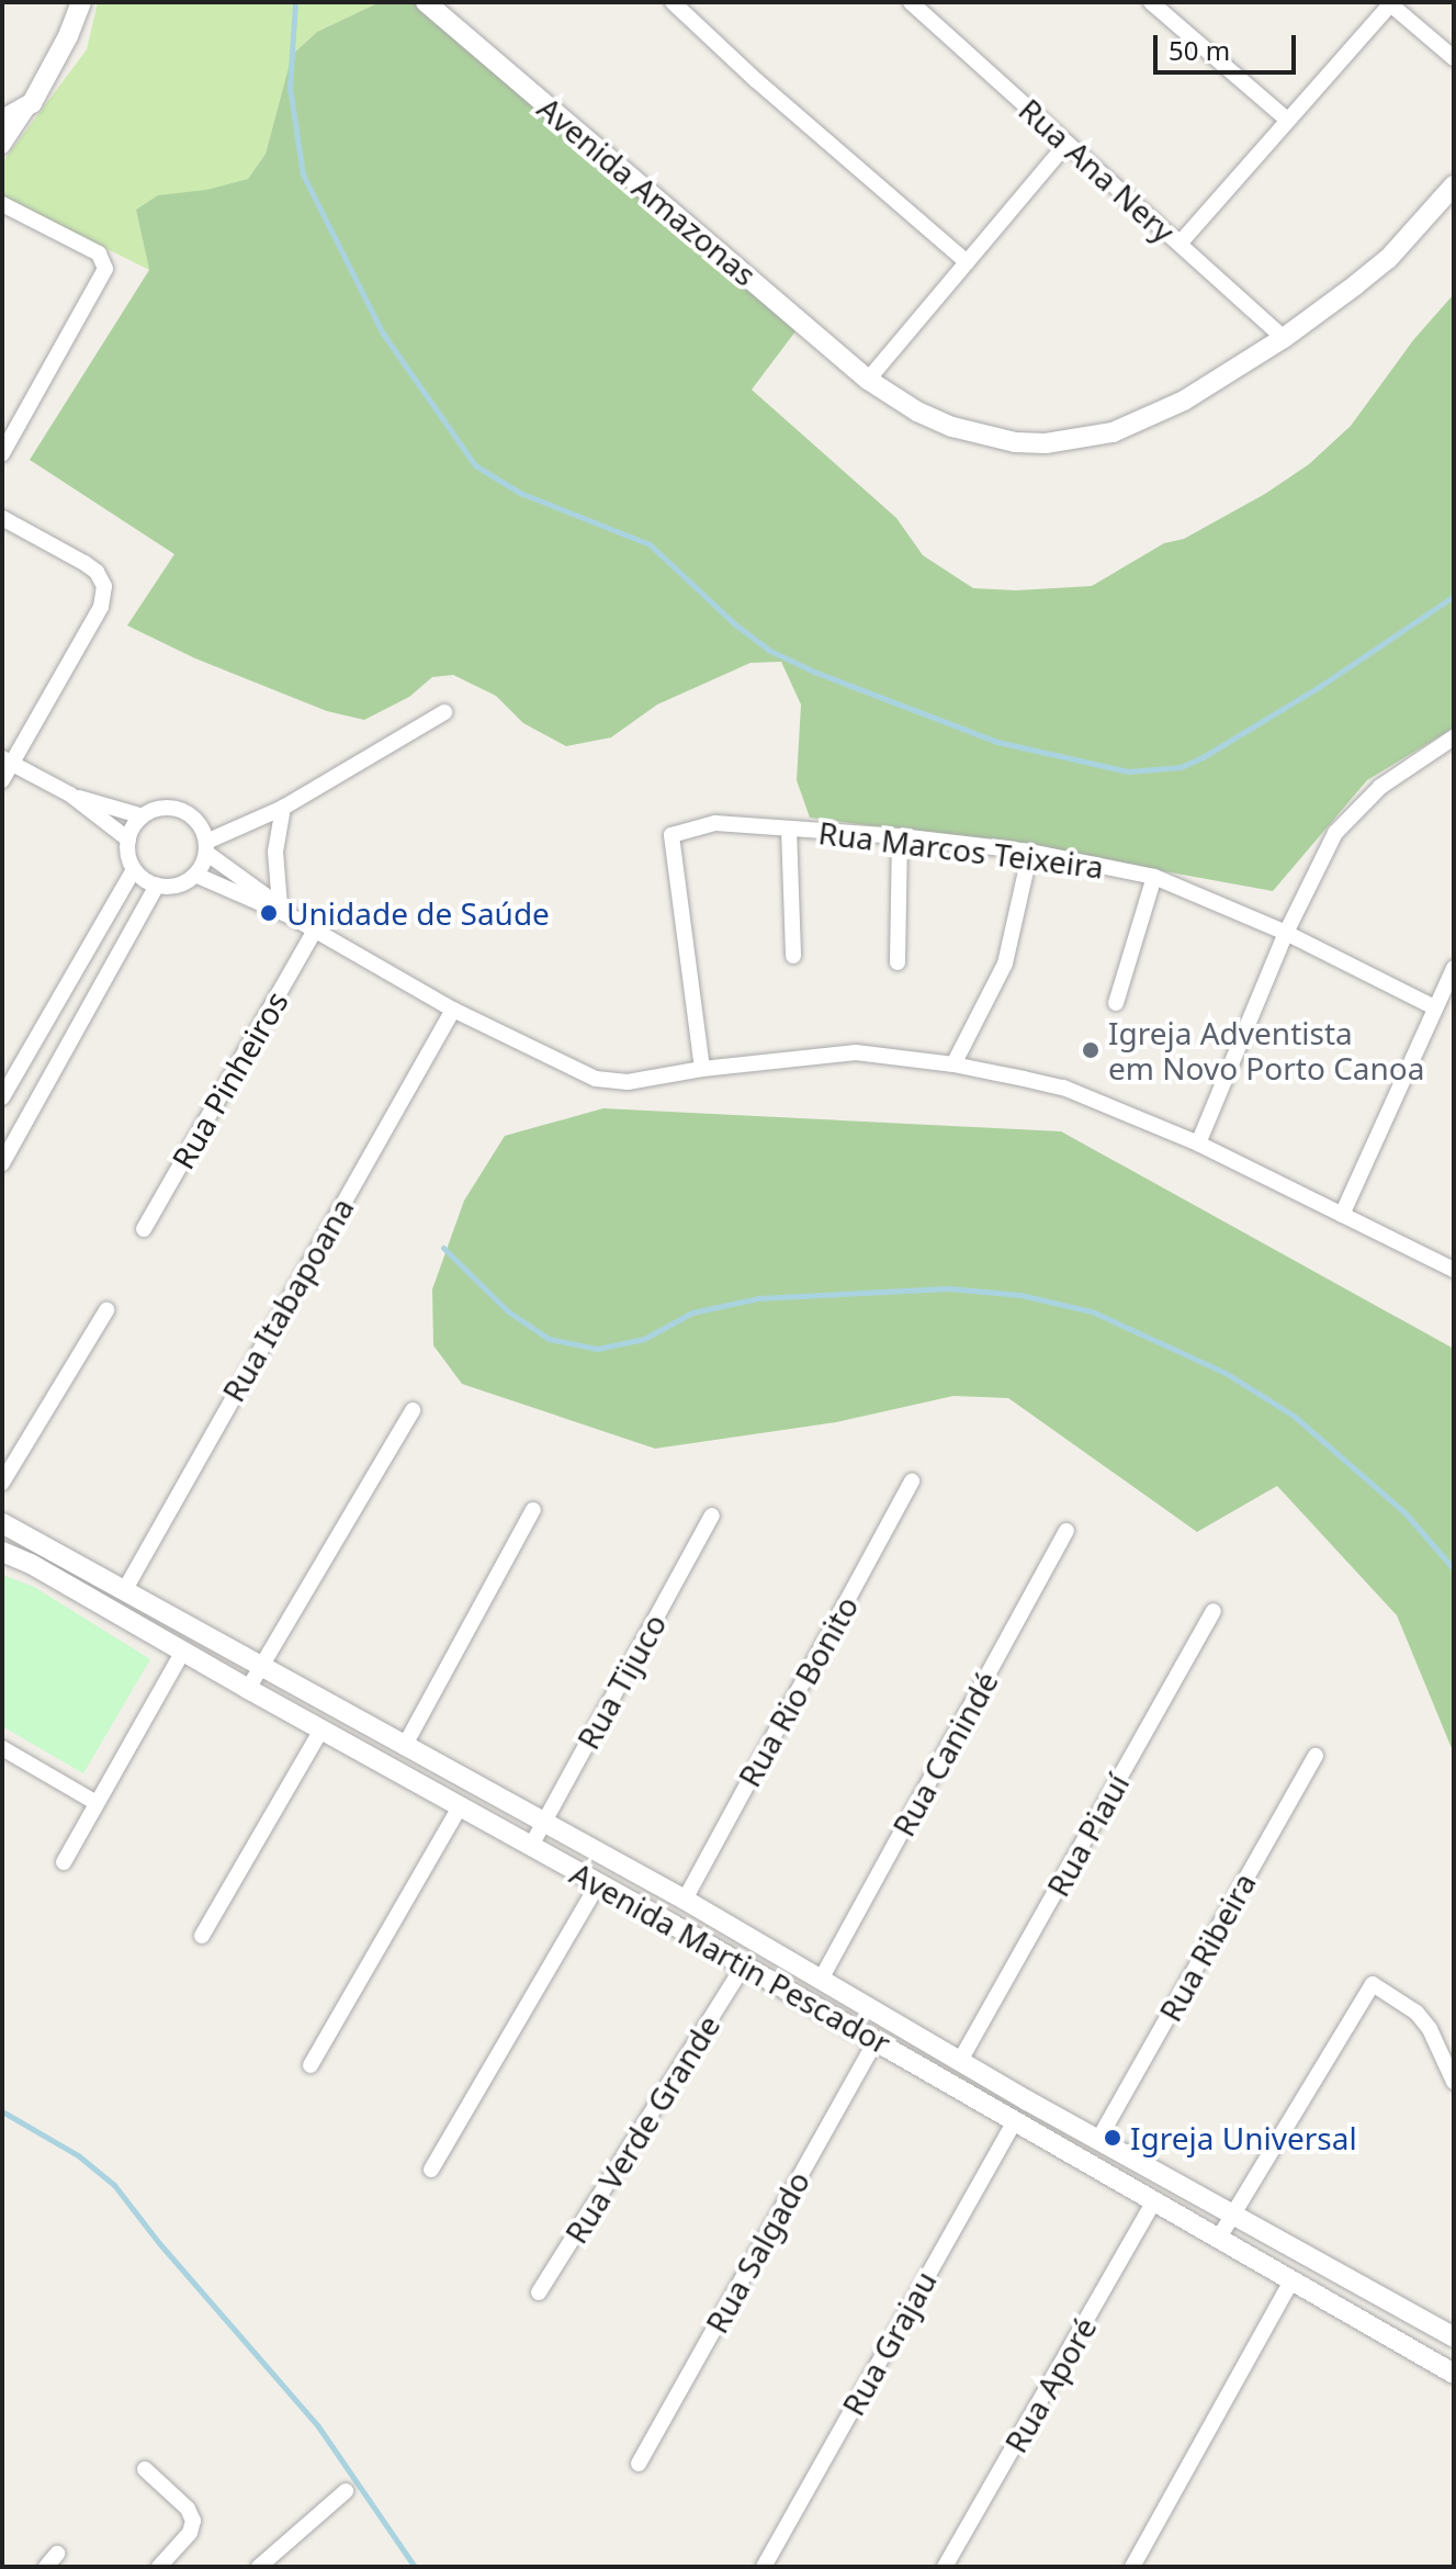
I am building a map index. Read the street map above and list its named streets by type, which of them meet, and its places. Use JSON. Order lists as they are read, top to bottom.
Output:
{
  "streets": {
    "street": [
      "Rua Ana Nery",
      "Avenida Amazonas",
      "Rua Marcos Teixeira",
      "Rua Pinheiros",
      "Rua Itabapoana",
      "Rua Tijuco",
      "Rua Rio Bonito",
      "Rua Canindé",
      "Rua Piauí",
      "Rua Ribeira",
      "Avenida Martin Pescador",
      "Rua Verde Grande",
      "Rua Salgado",
      "Rua Grajau",
      "Rua Aporé"
    ]
  },
  "crossings": [
    ["Rua Ana Nery", "Avenida Amazonas"],
    ["Rua Itabapoana", "Avenida Martin Pescador"],
    ["Rua Tijuco", "Avenida Martin Pescador"],
    ["Rua Rio Bonito", "Avenida Martin Pescador"],
    ["Rua Canindé", "Avenida Martin Pescador"],
    ["Rua Piauí", "Avenida Martin Pescador"],
    ["Rua Ribeira", "Avenida Martin Pescador"],
    ["Avenida Martin Pescador", "Rua Verde Grande"],
    ["Avenida Martin Pescador", "Rua Salgado"],
    ["Avenida Martin Pescador", "Rua Grajau"],
    ["Avenida Martin Pescador", "Rua Aporé"]
  ],
  "places": ["Unidade de Saúde", "Igreja Adventista em Novo Porto Canoa", "Igreja Universal"],
  "scale_bar": "50 m"
}
